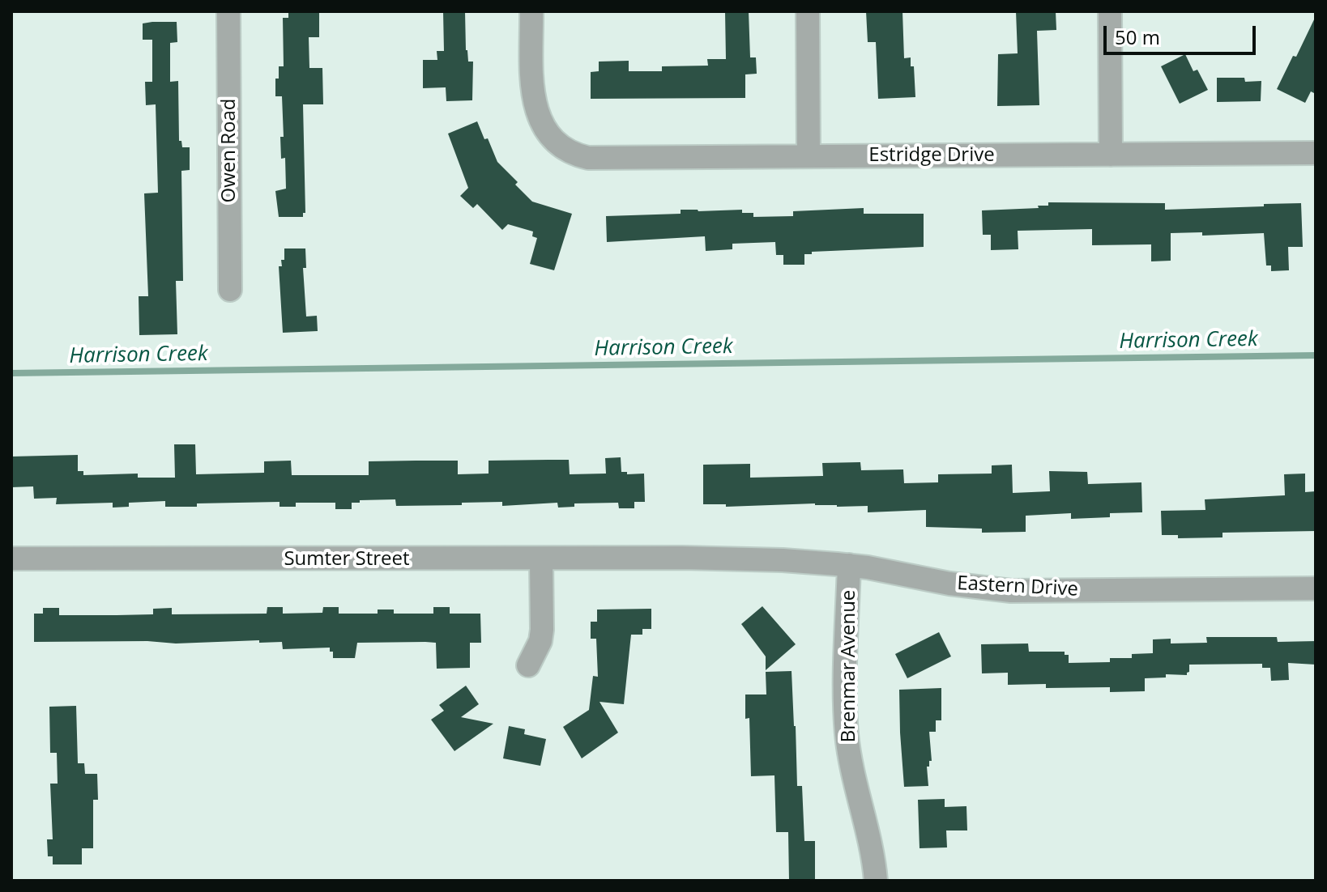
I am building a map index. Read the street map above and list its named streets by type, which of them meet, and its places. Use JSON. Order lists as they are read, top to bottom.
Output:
{
  "streets": {
    "street": [
      "Owen Road",
      "Estridge Drive",
      "Sumter Street",
      "Eastern Drive",
      "Brenmar Avenue"
    ]
  },
  "crossings": [
    ["Sumter Street", "Eastern Drive"],
    ["Eastern Drive", "Brenmar Avenue"]
  ],
  "water": ["Harrison Creek"],
  "scale_bar": "50 m"
}
